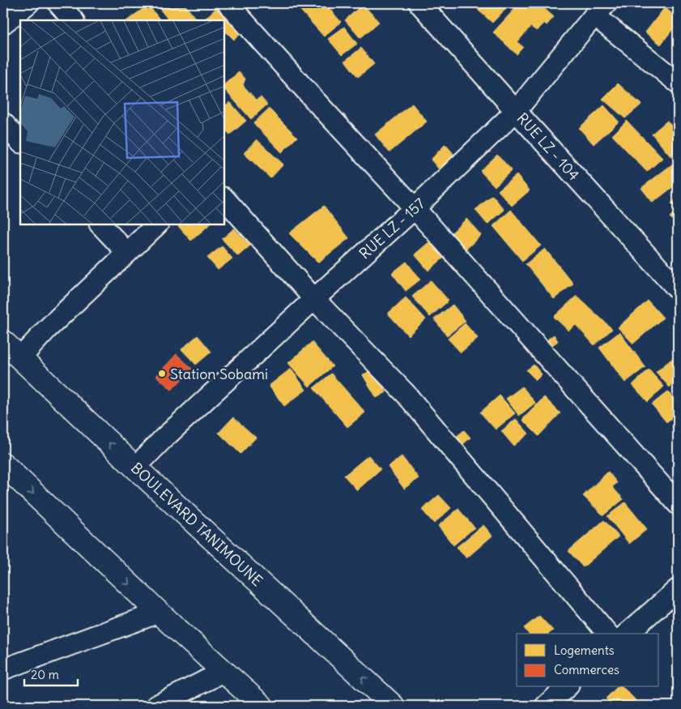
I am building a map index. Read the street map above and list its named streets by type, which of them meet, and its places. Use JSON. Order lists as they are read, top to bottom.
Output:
{
  "streets": {
    "main road": ["BOULEVARD TANIMOUNE"],
    "street": ["RUE LZ - 104", "RUE LZ - 157"]
  },
  "crossings": [
    ["RUE LZ - 104", "RUE LZ - 157"],
    ["RUE LZ - 157", "BOULEVARD TANIMOUNE"]
  ],
  "places": ["Station Sobami"],
  "legend": ["Logements", "Commerces"],
  "scale_bar": "20 m"
}
